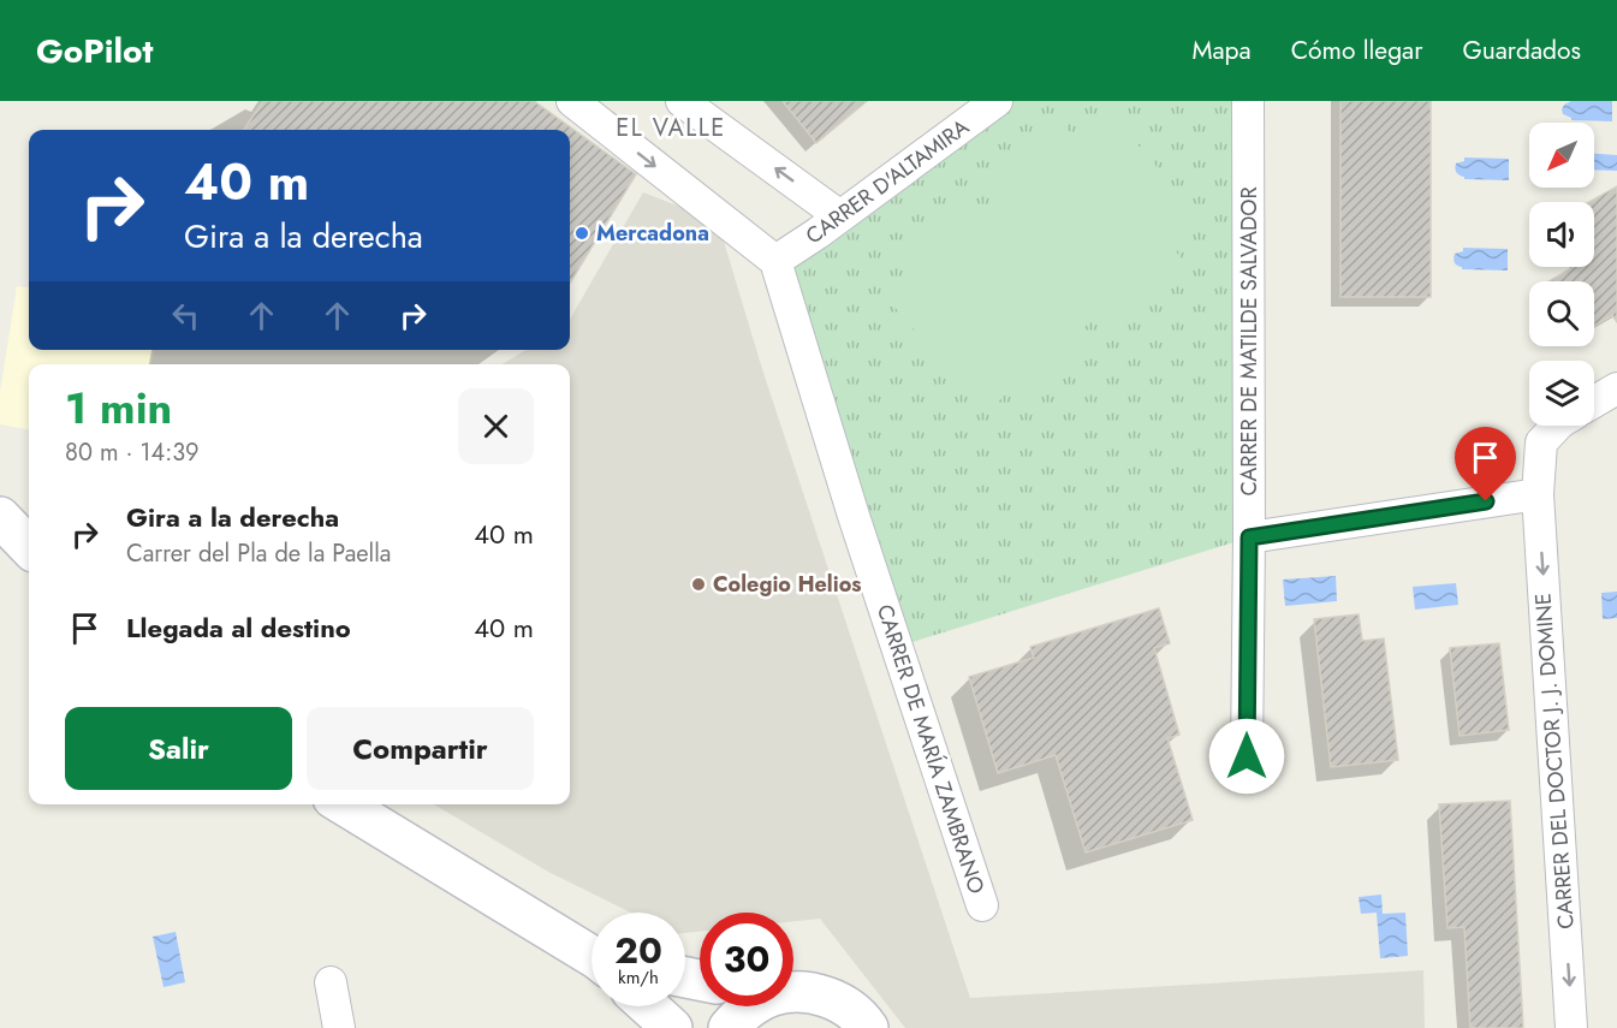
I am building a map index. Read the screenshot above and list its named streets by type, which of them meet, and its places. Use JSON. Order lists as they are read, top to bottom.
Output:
{
  "streets": {
    "street": [
      "CARRER D'ALTAMIRA",
      "CARRER DE MATILDE SALVADOR",
      "CARRER DE MARÍA ZAMBRANO",
      "CARRER DEL DOCTOR J. J. DOMINE"
    ]
  },
  "crossings": [
    ["CARRER D'ALTAMIRA", "CARRER DE MARÍA ZAMBRANO"]
  ],
  "one_way": ["CARRER DEL DOCTOR J. J. DOMINE"],
  "districts": ["EL VALLE"],
  "places": ["Mercadona", "Colegio Helios"],
  "north": "bottom left",
  "page": {
    "header": "GoPilot",
    "nav": ["Mapa", "Cómo llegar", "Guardados"],
    "turn": ["40 m", "Gira a la derecha"],
    "heading": ["1 min", "80 m · 14:39"],
    "list": [
      {
        "name": "Gira a la derecha",
        "note": "Carrer del Pla de la Paella",
        "value": "40 m"
      },
      {
        "name": "Llegada al destino",
        "value": "40 m"
      }
    ],
    "buttons": ["Salir", "Compartir"],
    "speed": "20 km/h",
    "limit": "30"
  }
}
